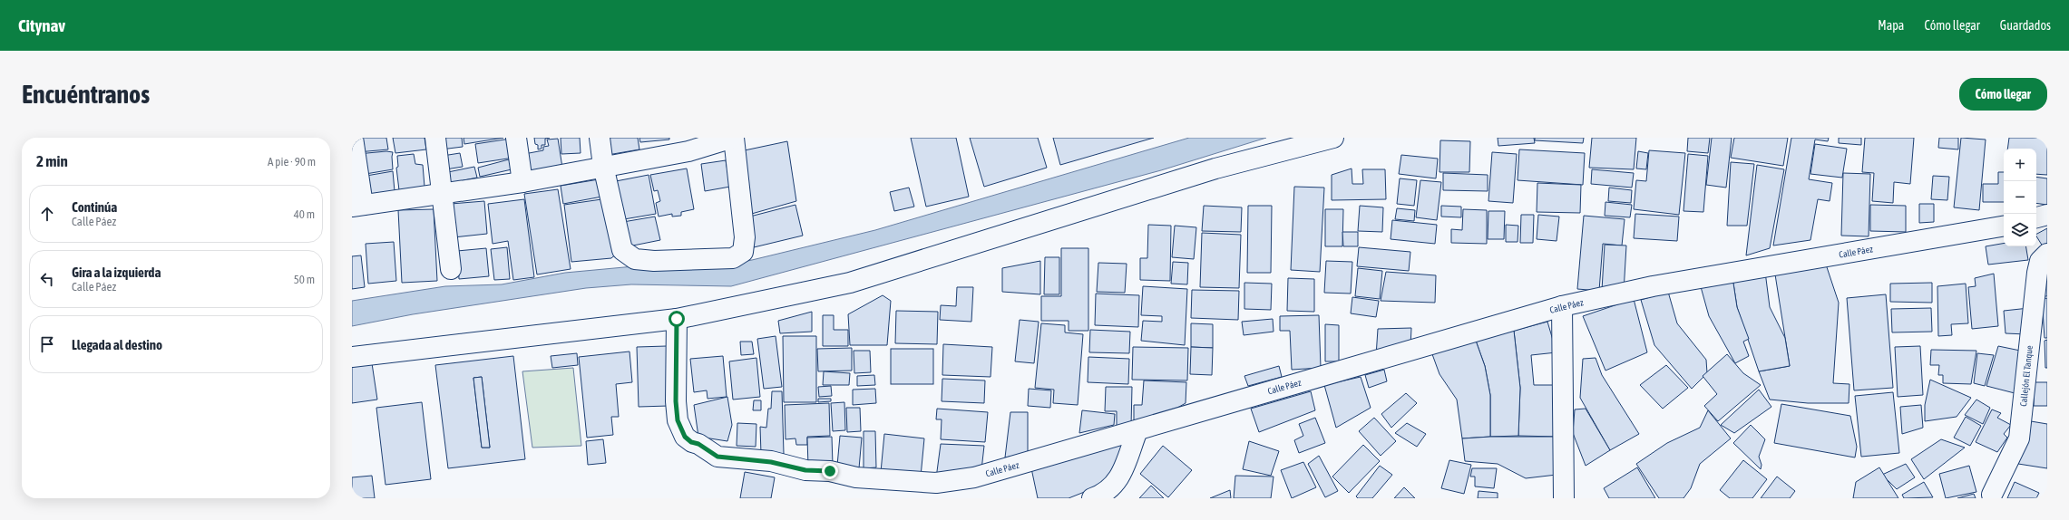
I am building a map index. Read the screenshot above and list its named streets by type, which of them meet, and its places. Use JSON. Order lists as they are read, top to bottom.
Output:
{
  "streets": {
    "street": ["Calle Páez", "Callejón El Tanque"]
  },
  "page": {
    "header": "Citynav",
    "nav": ["Mapa", "Cómo llegar", "Guardados"],
    "buttons": "Cómo llegar",
    "title": "Encuéntranos",
    "heading": ["2 min", "A pie · 90 m"],
    "map_buttons": ["+", "−"],
    "list": [
      ["Continúa", "Calle Páez", "40 m"],
      ["Gira a la izquierda", "Calle Páez", "50 m"],
      "Llegada al destino"
    ]
  }
}
